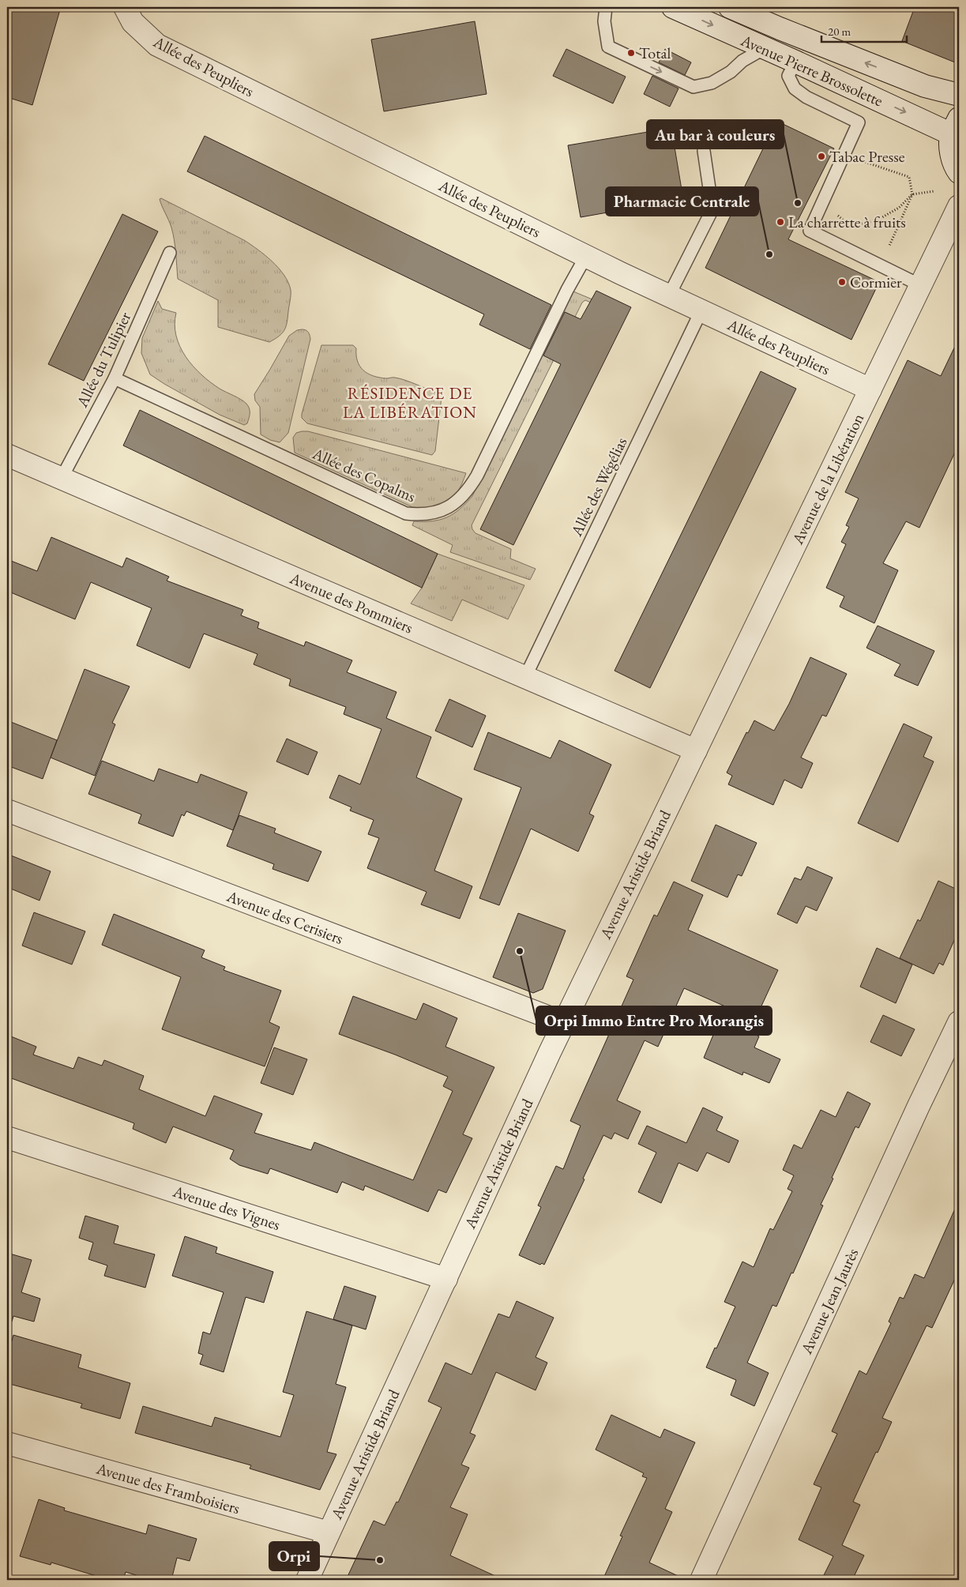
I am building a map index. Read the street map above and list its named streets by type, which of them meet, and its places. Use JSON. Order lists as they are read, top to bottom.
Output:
{
  "streets": {
    "street": [
      "Allée des Peupliers",
      "Avenue Pierre Brossolette",
      "Avenue de la Libération",
      "Avenue des Pommiers",
      "Avenue Aristide Briand",
      "Avenue des Cerisiers",
      "Avenue des Vignes",
      "Avenue Jean Jaurès",
      "Avenue des Framboisiers"
    ],
    "lane": ["Allée du Tulipier", "Allée des Copalms", "Allée des Wégélias"]
  },
  "crossings": [
    ["Allée des Peupliers", "Allée des Copalms"],
    ["Allée des Peupliers", "Avenue de la Libération"],
    ["Allée des Peupliers", "Allée des Wégélias"],
    ["Allée du Tulipier", "Allée des Copalms"],
    ["Allée du Tulipier", "Avenue des Pommiers"],
    ["Avenue de la Libération", "Avenue des Pommiers"],
    ["Avenue de la Libération", "Avenue Aristide Briand"],
    ["Allée des Wégélias", "Avenue des Pommiers"],
    ["Avenue des Pommiers", "Avenue Aristide Briand"],
    ["Avenue Aristide Briand", "Avenue des Cerisiers"],
    ["Avenue Aristide Briand", "Avenue des Vignes"],
    ["Avenue Aristide Briand", "Avenue des Framboisiers"]
  ],
  "districts": ["RÉSIDENCE DE LA LIBÉRATION"],
  "places": [
    "Total",
    "Tabac Presse",
    "Au bar à couleurs",
    "La charrette à fruits",
    "Pharmacie Centrale",
    "Cormier",
    "Orpi Immo Entre Pro Morangis",
    "Orpi"
  ],
  "scale_bar": "20 m"
}
